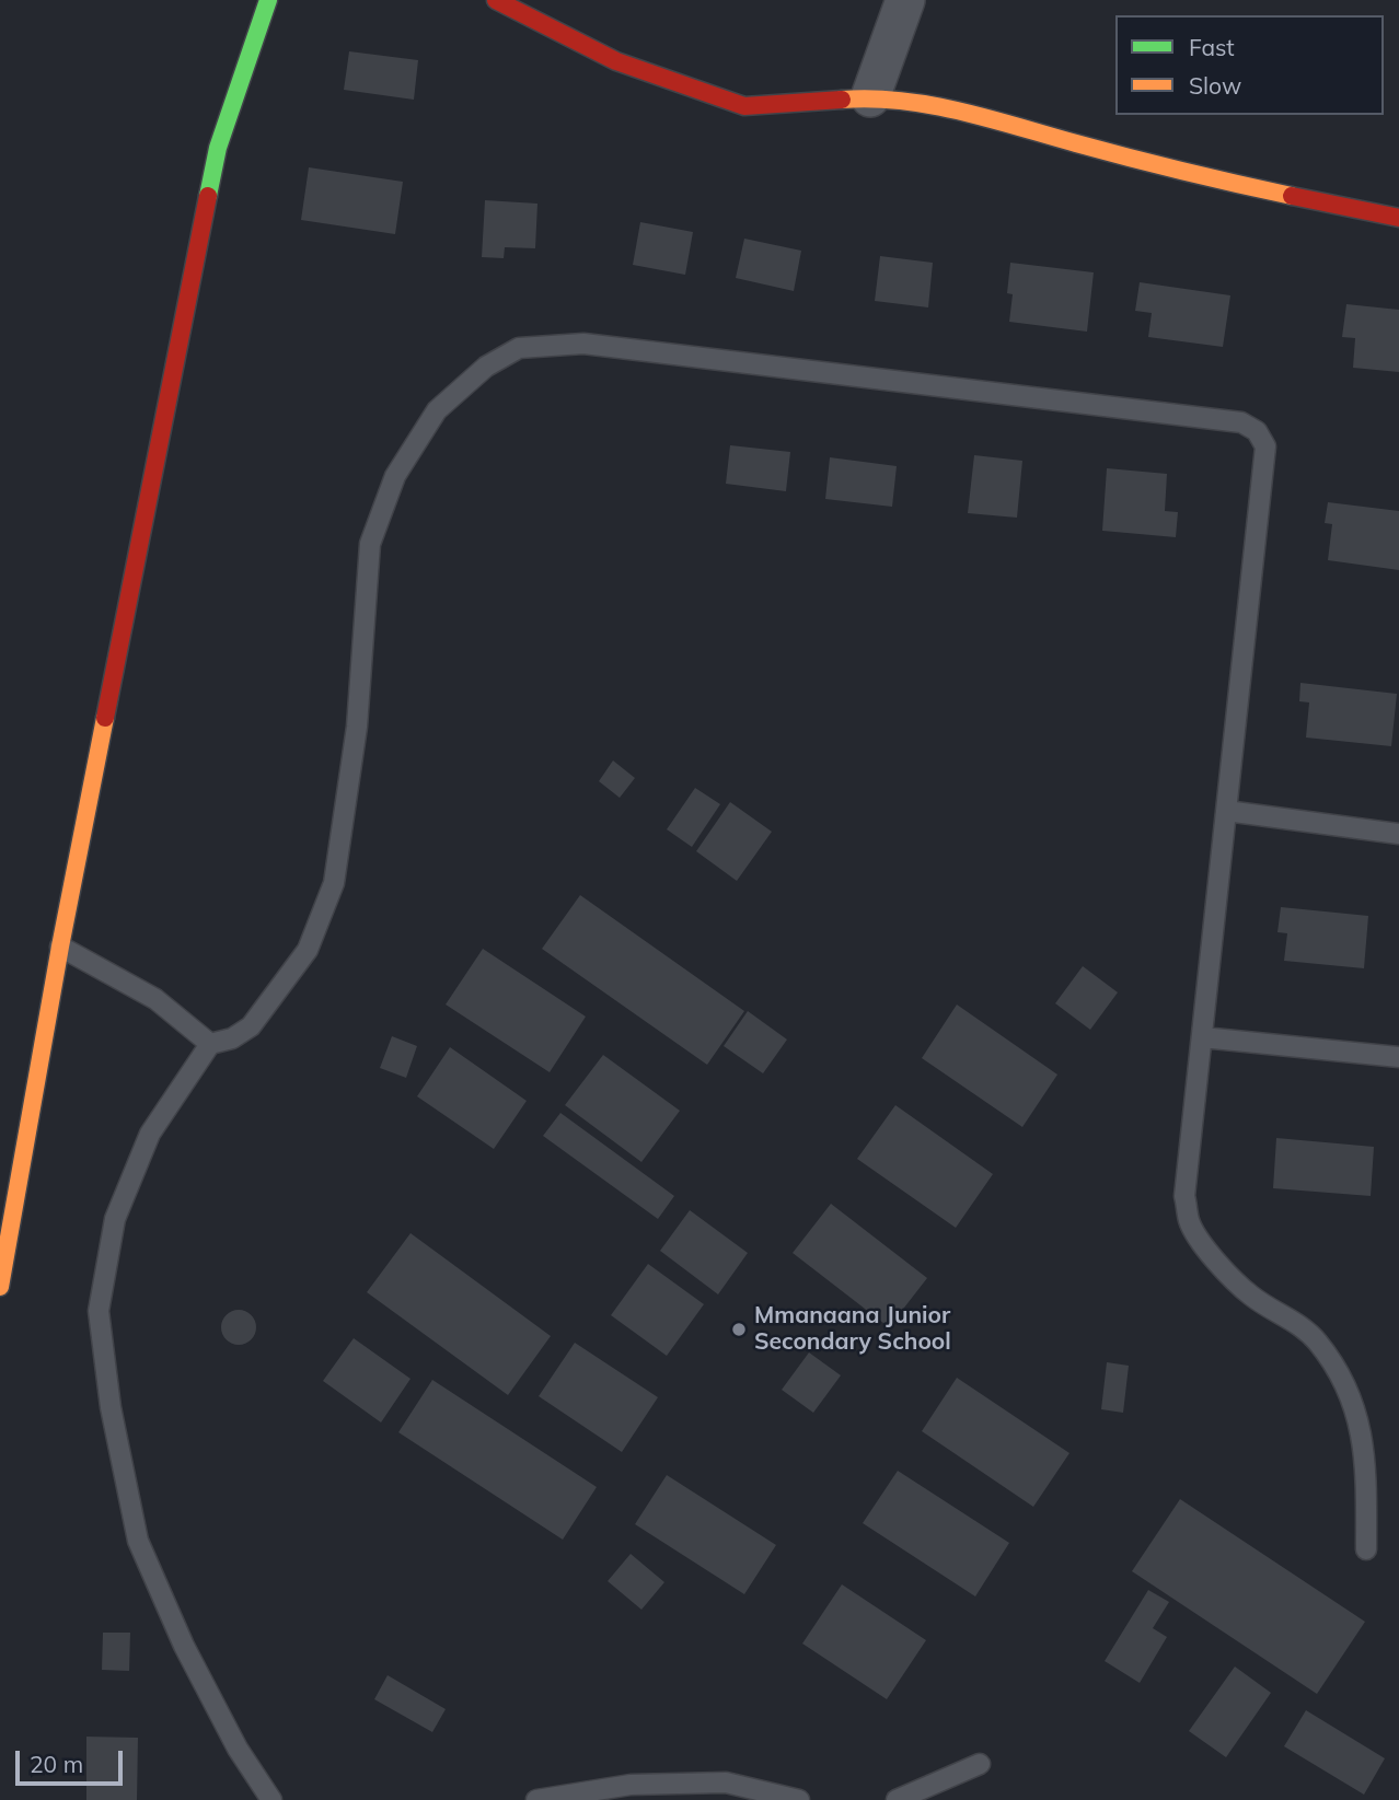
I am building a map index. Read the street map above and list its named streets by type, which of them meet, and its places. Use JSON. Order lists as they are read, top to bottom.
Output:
{
  "places": ["Mmanaana Junior Secondary School"],
  "legend": ["Fast", "Slow"],
  "scale_bar": "20 m"
}
